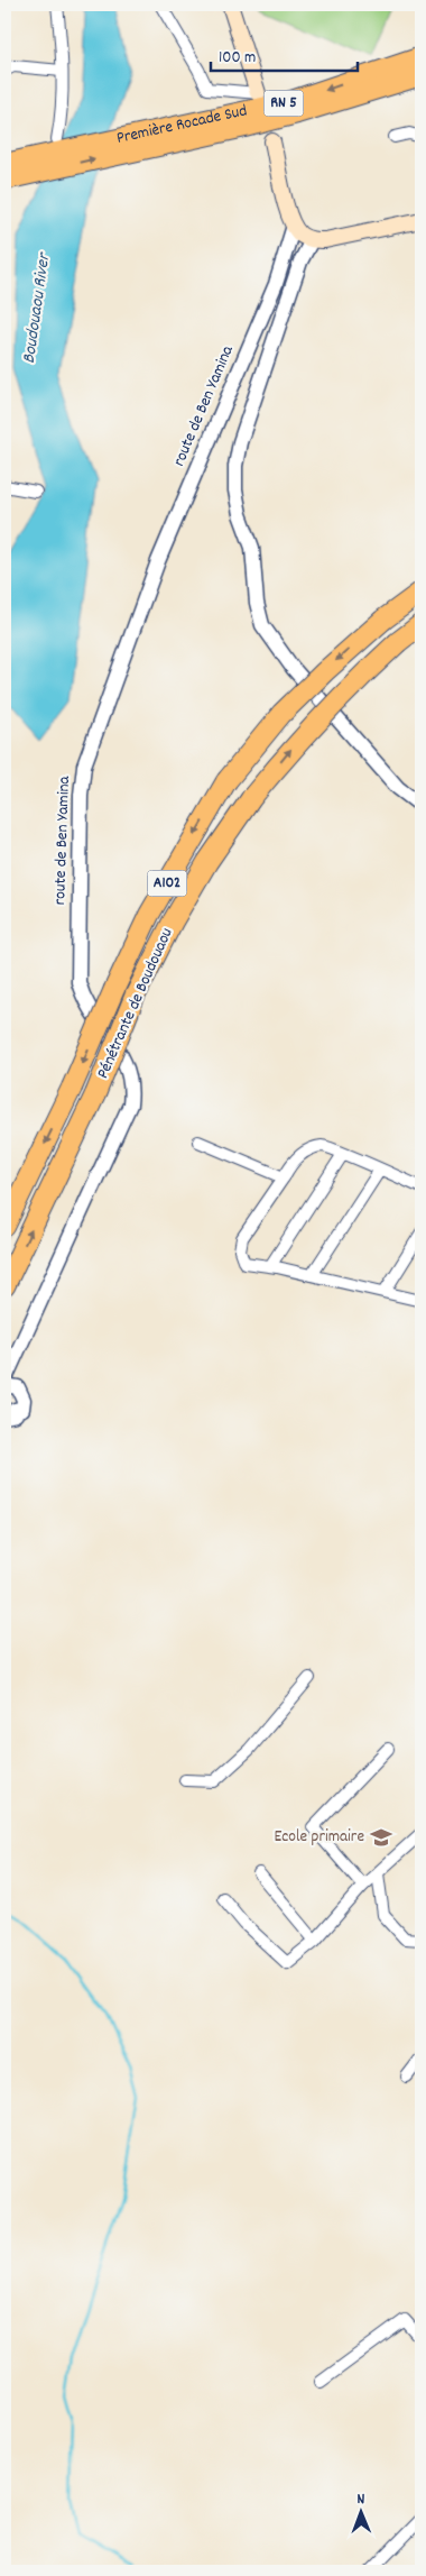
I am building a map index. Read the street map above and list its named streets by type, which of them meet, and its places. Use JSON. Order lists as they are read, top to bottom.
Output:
{
  "streets": {
    "highway": [
      "RN 5",
      "Première Rocade Sud",
      "A102",
      "Pénétrante de Boudouaou"
    ],
    "street": ["route de Ben Yamina"]
  },
  "water": ["Boudouaou River"],
  "places": {
    "school or university": ["Ecole primaire"]
  },
  "scale_bar": "100 m",
  "north": "top"
}
